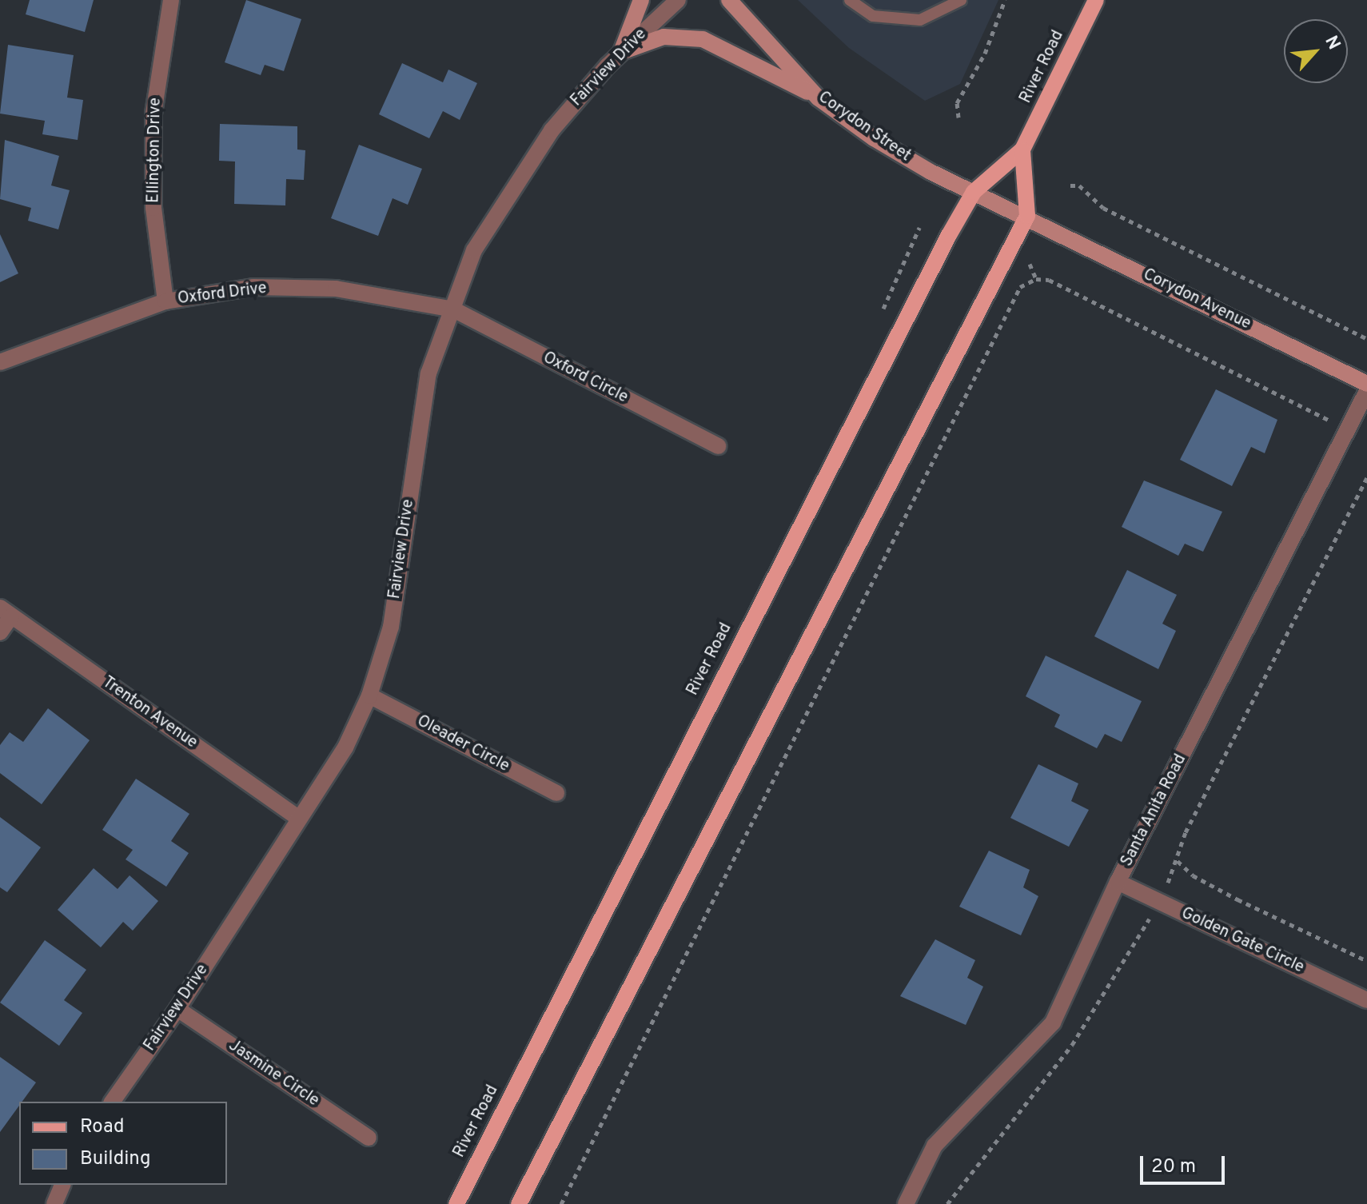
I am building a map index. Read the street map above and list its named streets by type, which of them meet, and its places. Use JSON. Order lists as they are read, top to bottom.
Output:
{
  "streets": {
    "main road": ["River Road", "Corydon Street", "Corydon Avenue"],
    "street": [
      "Fairview Drive",
      "Ellington Drive",
      "Oxford Drive",
      "Oxford Circle",
      "Trenton Avenue",
      "Oleader Circle",
      "Santa Anita Road",
      "Golden Gate Circle",
      "Jasmine Circle"
    ]
  },
  "crossings": [
    ["River Road", "Corydon Street"],
    ["Fairview Drive", "Oxford Drive"],
    ["Fairview Drive", "Oxford Circle"],
    ["Fairview Drive", "Trenton Avenue"],
    ["Fairview Drive", "Oleader Circle"],
    ["Fairview Drive", "Jasmine Circle"],
    ["Corydon Street", "Corydon Avenue"],
    ["Ellington Drive", "Oxford Drive"],
    ["Oxford Drive", "Oxford Circle"],
    ["Santa Anita Road", "Golden Gate Circle"]
  ],
  "legend": ["Road", "Building"],
  "scale_bar": "20 m",
  "north": "top right"
}
